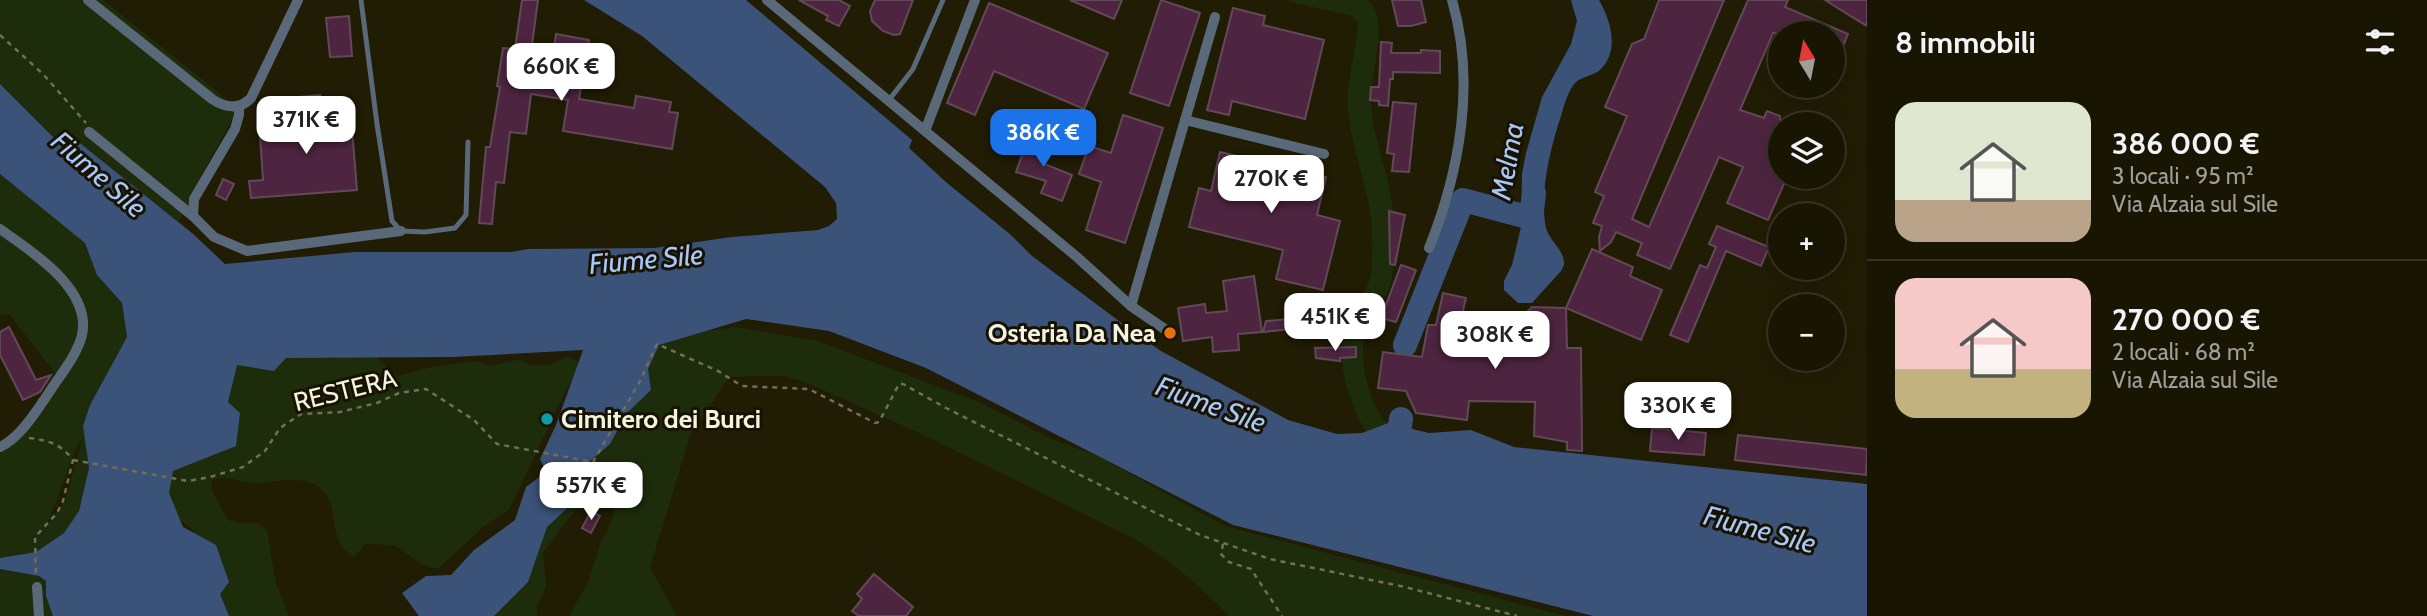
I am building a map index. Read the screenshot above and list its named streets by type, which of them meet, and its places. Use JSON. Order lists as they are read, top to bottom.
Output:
{
  "streets": {
    "path": ["RESTERA"]
  },
  "water": ["Melma", "Fiume Sile"],
  "places": ["Osteria Da Nea", "Cimitero dei Burci"],
  "north": "top",
  "page": {
    "heading": "8 immobili",
    "map_buttons": ["+", "−"],
    "price": [
      "660K €",
      "371K €",
      "386K €",
      "270K €",
      "451K €",
      "308K €",
      "330K €",
      "557K €"
    ],
    "list": [
      {
        "name": "386 000 €",
        "note": "3 locali · 95 m² · Via Alzaia sul Sile"
      },
      {
        "name": "270 000 €",
        "note": "2 locali · 68 m² · Via Alzaia sul Sile"
      }
    ]
  }
}
